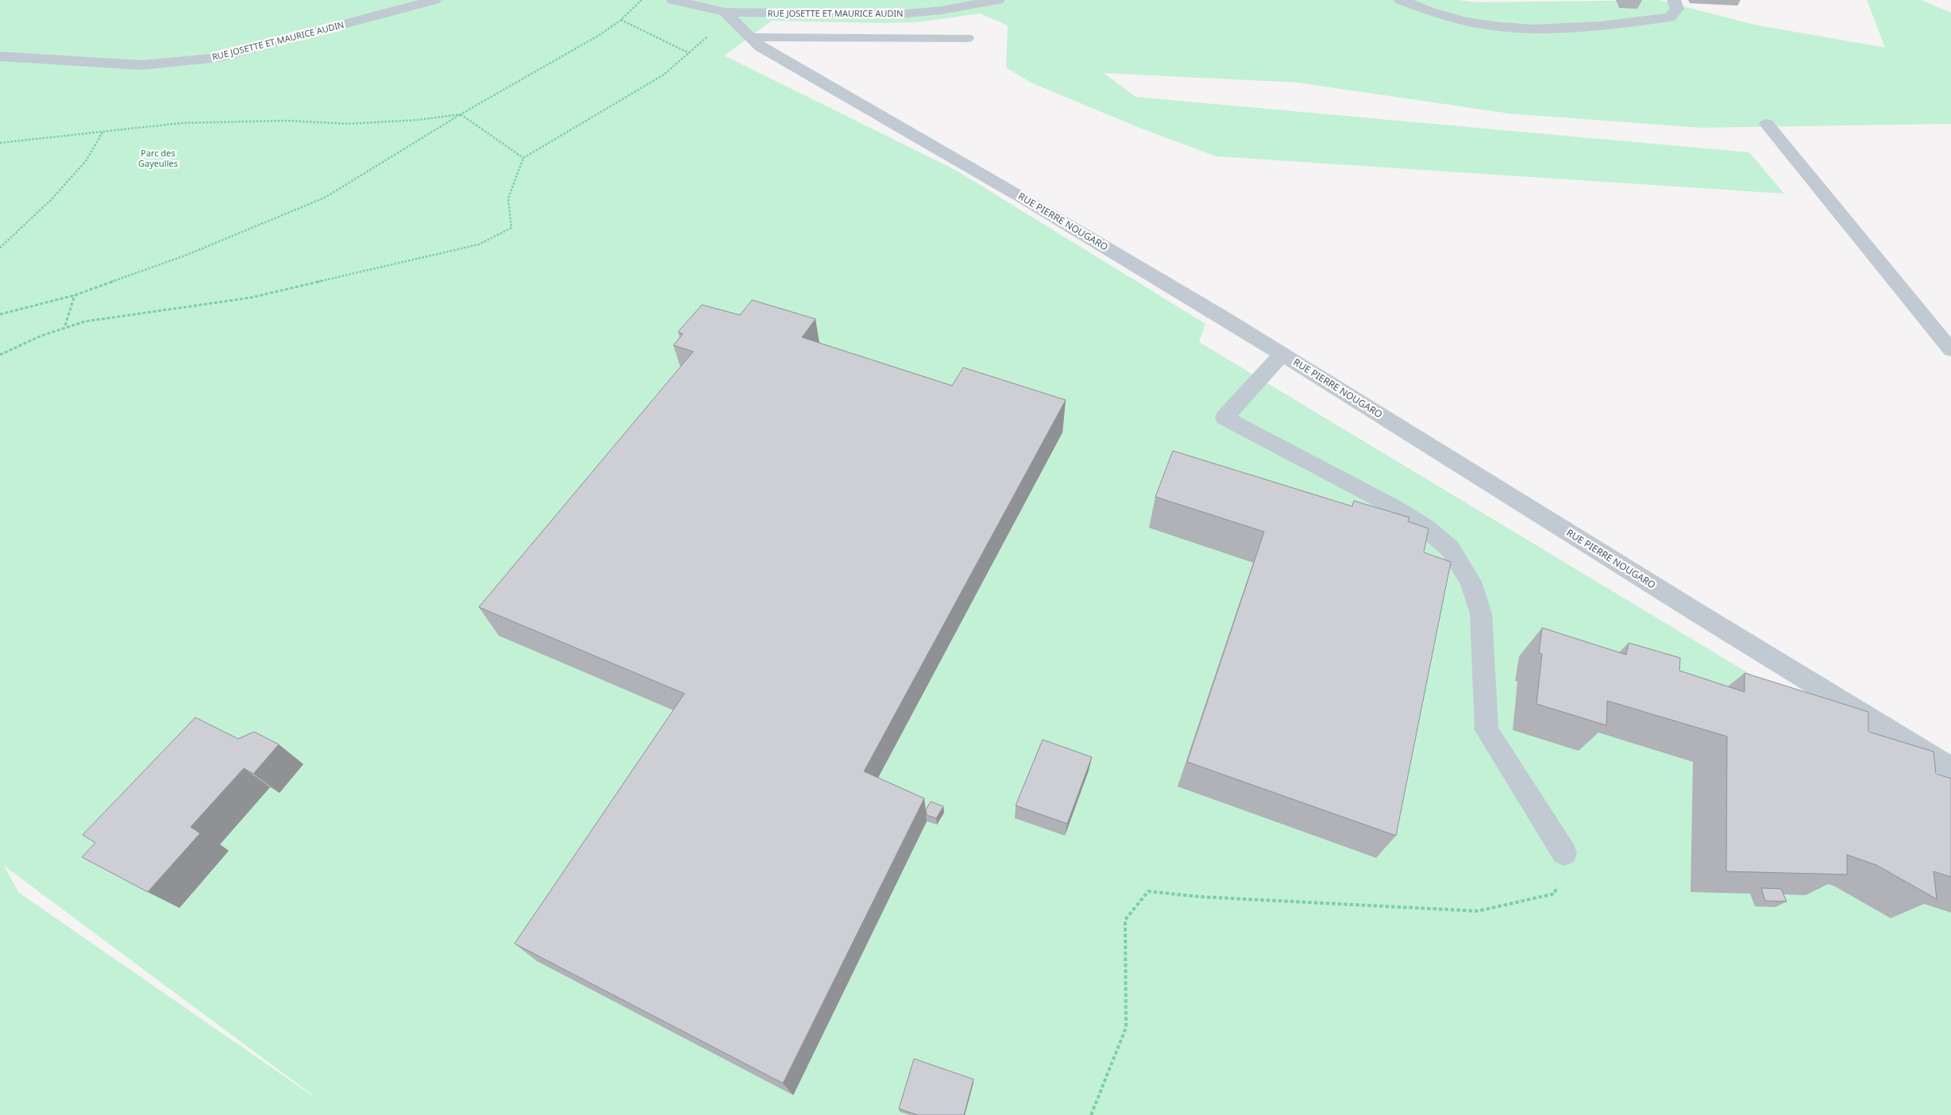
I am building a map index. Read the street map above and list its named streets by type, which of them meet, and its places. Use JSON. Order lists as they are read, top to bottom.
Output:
{
  "streets": {
    "street": ["RUE JOSETTE ET MAURICE AUDIN", "RUE PIERRE NOUGARO"]
  },
  "crossings": [
    ["RUE JOSETTE ET MAURICE AUDIN", "RUE PIERRE NOUGARO"]
  ],
  "parks": ["Parc des Gayeulles"]
}
